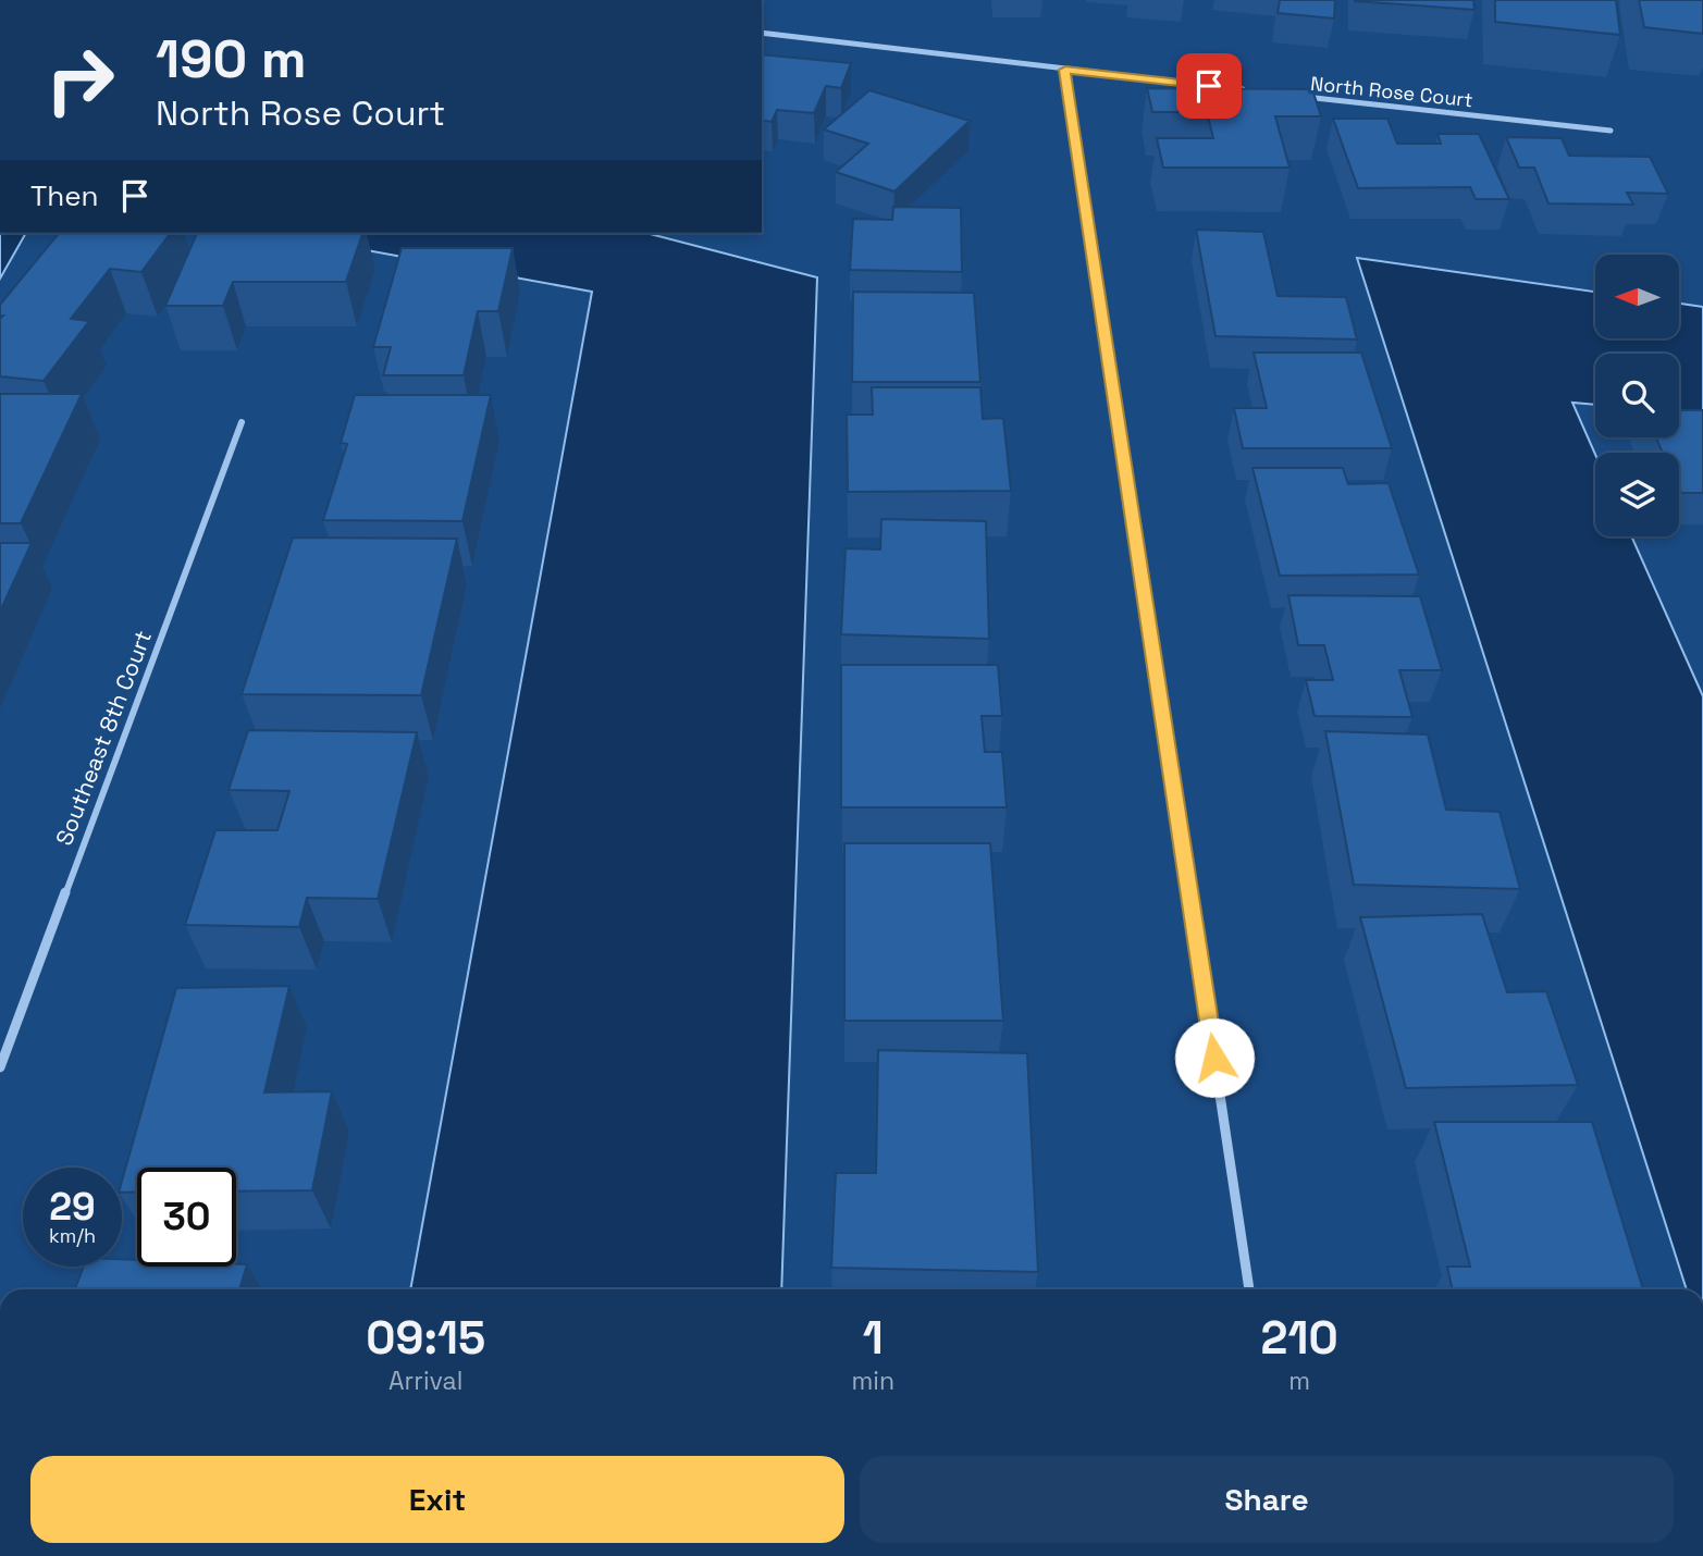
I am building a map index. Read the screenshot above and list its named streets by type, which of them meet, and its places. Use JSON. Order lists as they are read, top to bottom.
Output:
{
  "streets": {
    "street": ["North Rose Court", "Southeast 8th Court"]
  },
  "north": "left",
  "page": {
    "turn": ["190 m", "North Rose Court"],
    "then": "Then",
    "speed": "29 km/h",
    "limit": "30",
    "eta": [
      "09:15",
      "Arrival",
      "1",
      "min",
      "210",
      "m"
    ],
    "buttons": ["Exit", "Share"]
  }
}
